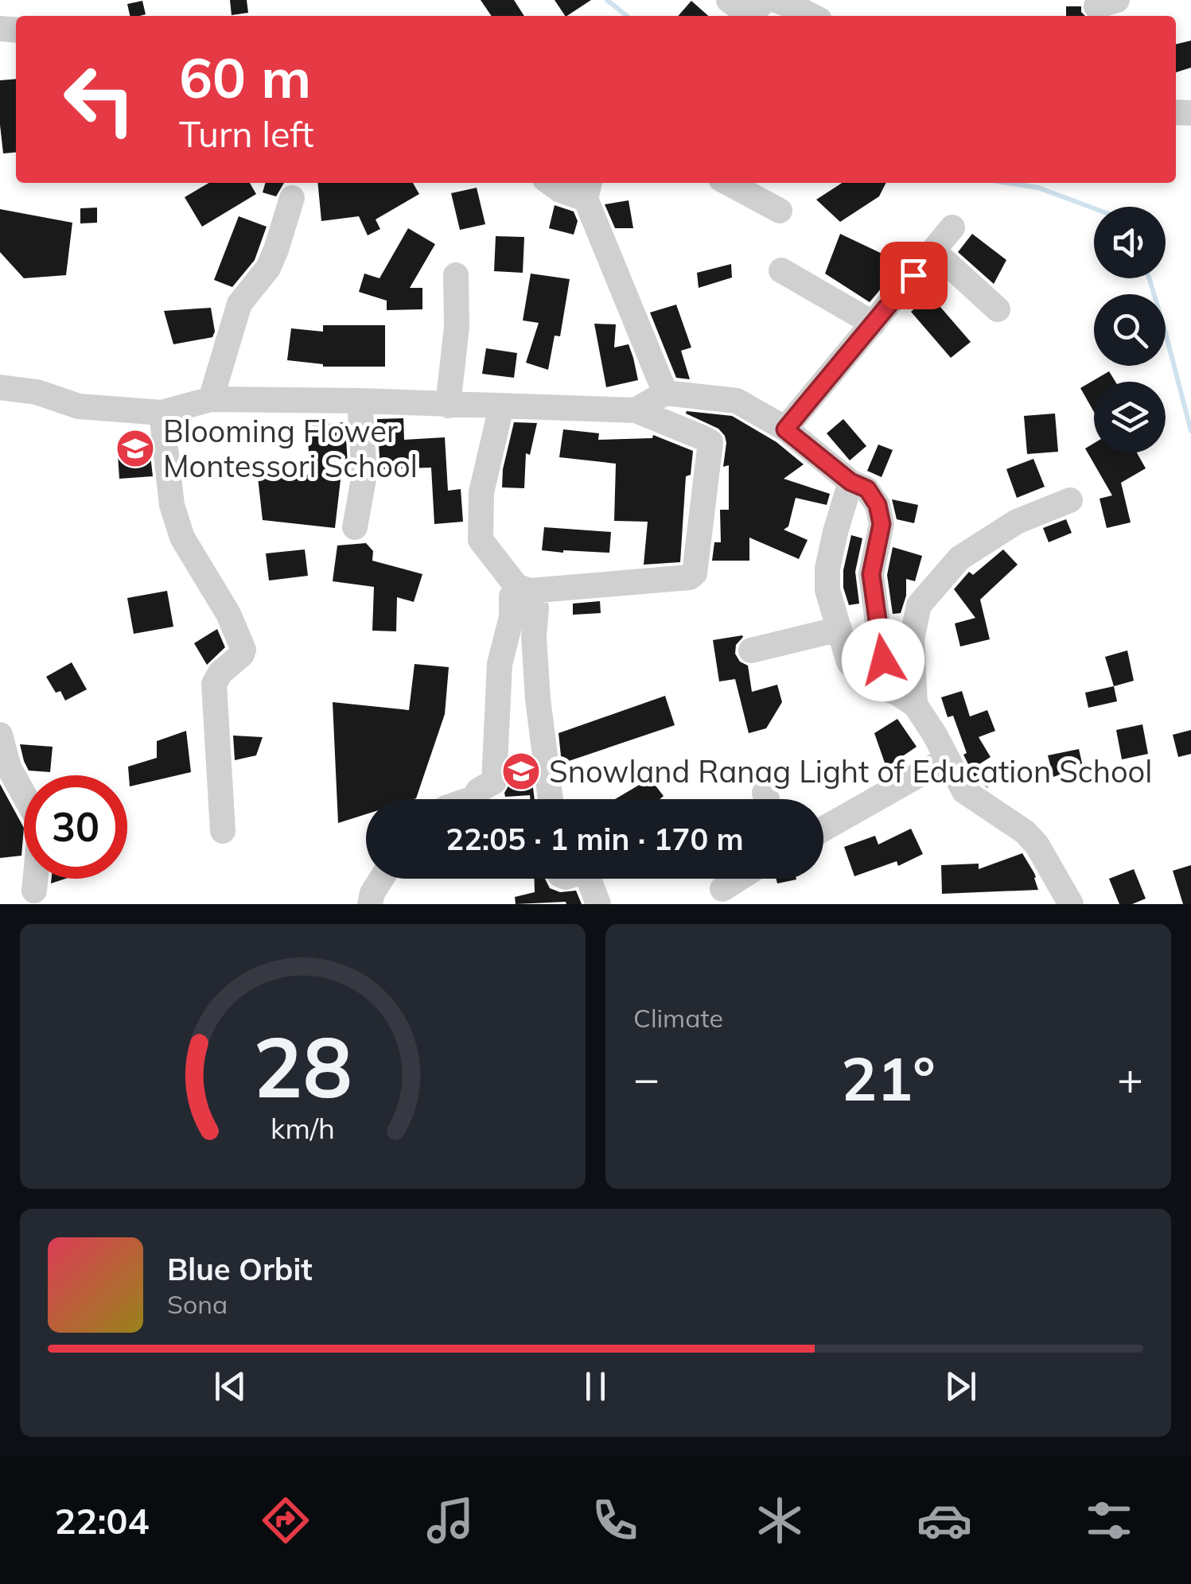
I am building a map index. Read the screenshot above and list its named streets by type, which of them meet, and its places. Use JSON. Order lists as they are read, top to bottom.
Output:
{
  "places": {
    "school or university": ["Blooming Flower Montessori School", "Snowland Ranag Light of Education School"]
  },
  "page": {
    "turn": ["60 m", "Turn left"],
    "limit": "30",
    "trip": "22:05 · 1 min · 170 m",
    "tile": "Climate",
    "heat": ["−", "21°", "+"],
    "song": ["Blue Orbit", "Sona"],
    "tabs": "22:04",
    "gauge": ["28", "km/h"]
  }
}
